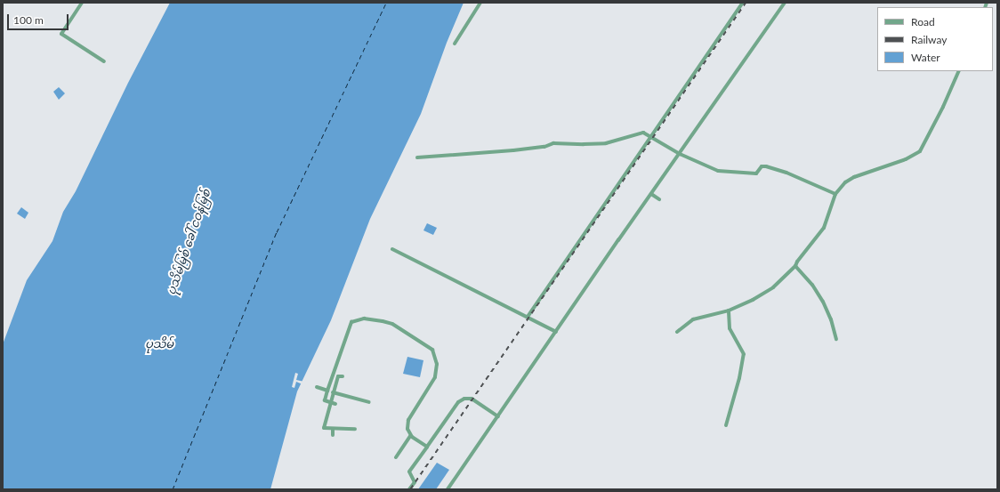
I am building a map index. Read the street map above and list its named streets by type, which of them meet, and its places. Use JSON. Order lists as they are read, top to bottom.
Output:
{
  "water": ["ပုသိမ်မြစ် ခေါ် ငဝန်မြစ်", "ပုသိမ်"],
  "legend": ["Road", "Railway", "Water"],
  "scale_bar": "100 m"
}
